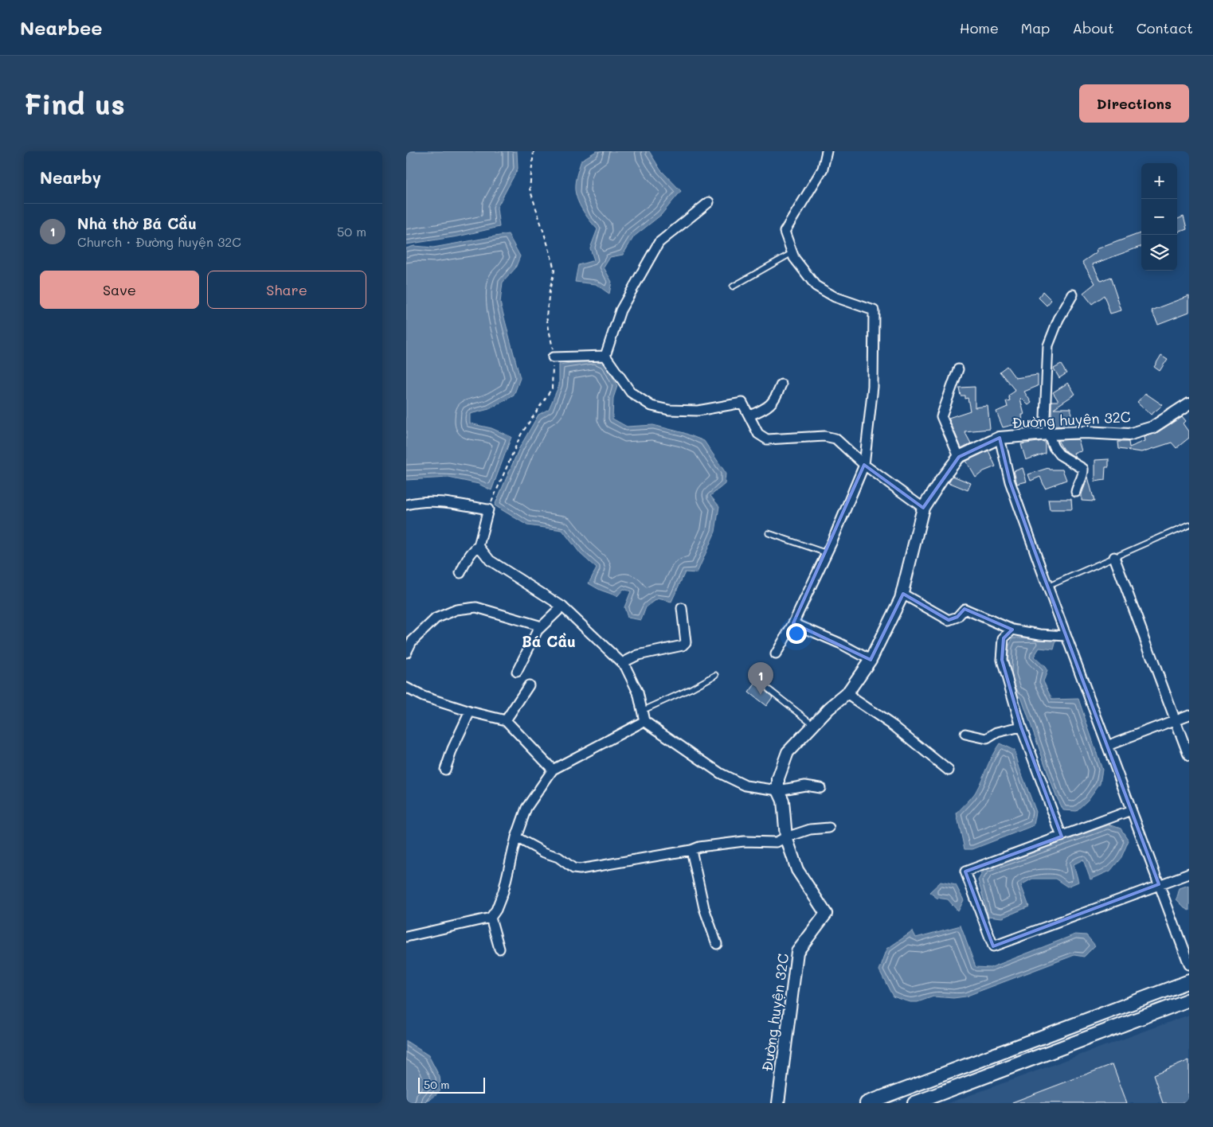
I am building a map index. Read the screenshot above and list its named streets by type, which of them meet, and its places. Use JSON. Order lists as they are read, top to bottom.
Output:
{
  "streets": {
    "street": ["Đường huyện 32C"]
  },
  "districts": ["Bá Cầu"],
  "scale_bar": "50 m",
  "page": {
    "header": "Nearbee",
    "nav": [
      "Home",
      "Map",
      "About",
      "Contact"
    ],
    "buttons": [
      "Directions",
      ["Save", "Share"]
    ],
    "title": "Find us",
    "heading": "Nearby",
    "map_buttons": ["+", "−"],
    "list": [
      {
        "mark": "1",
        "name": "Nhà thờ Bá Cầu",
        "note": "Church · Đường huyện 32C",
        "value": "50 m"
      }
    ],
    "pins": "1",
    "scale": "50 m"
  }
}
